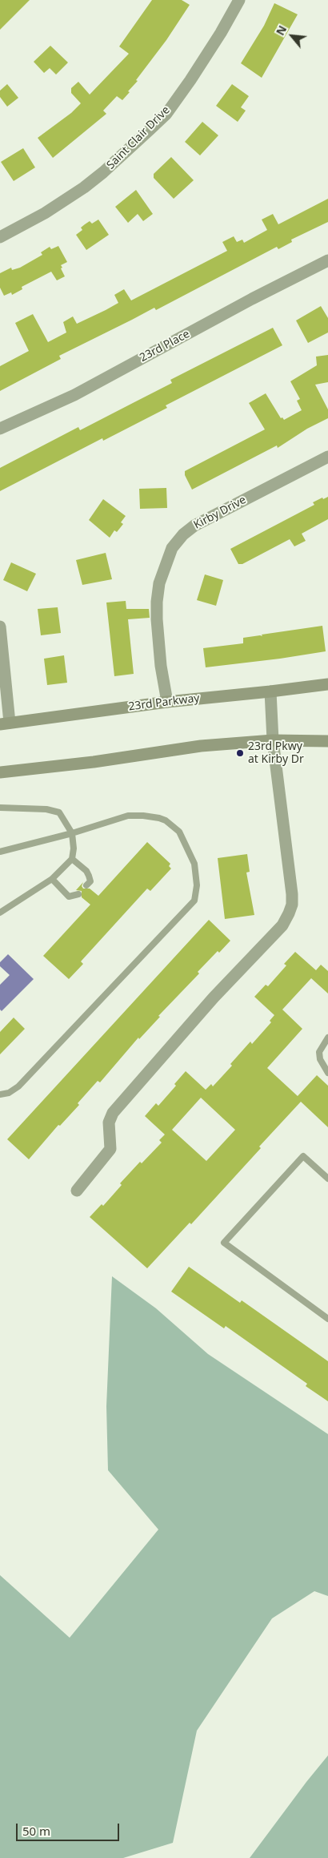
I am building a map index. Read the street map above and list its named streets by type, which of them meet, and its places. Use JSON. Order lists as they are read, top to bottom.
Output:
{
  "streets": {
    "street": [
      "Saint Clair Drive",
      "23rd Place",
      "Kirby Drive",
      "23rd Parkway"
    ]
  },
  "crossings": [
    ["Kirby Drive", "23rd Parkway"]
  ],
  "places": ["23rd Pkwy at Kirby Dr"],
  "scale_bar": "50 m",
  "north": "top left"
}
